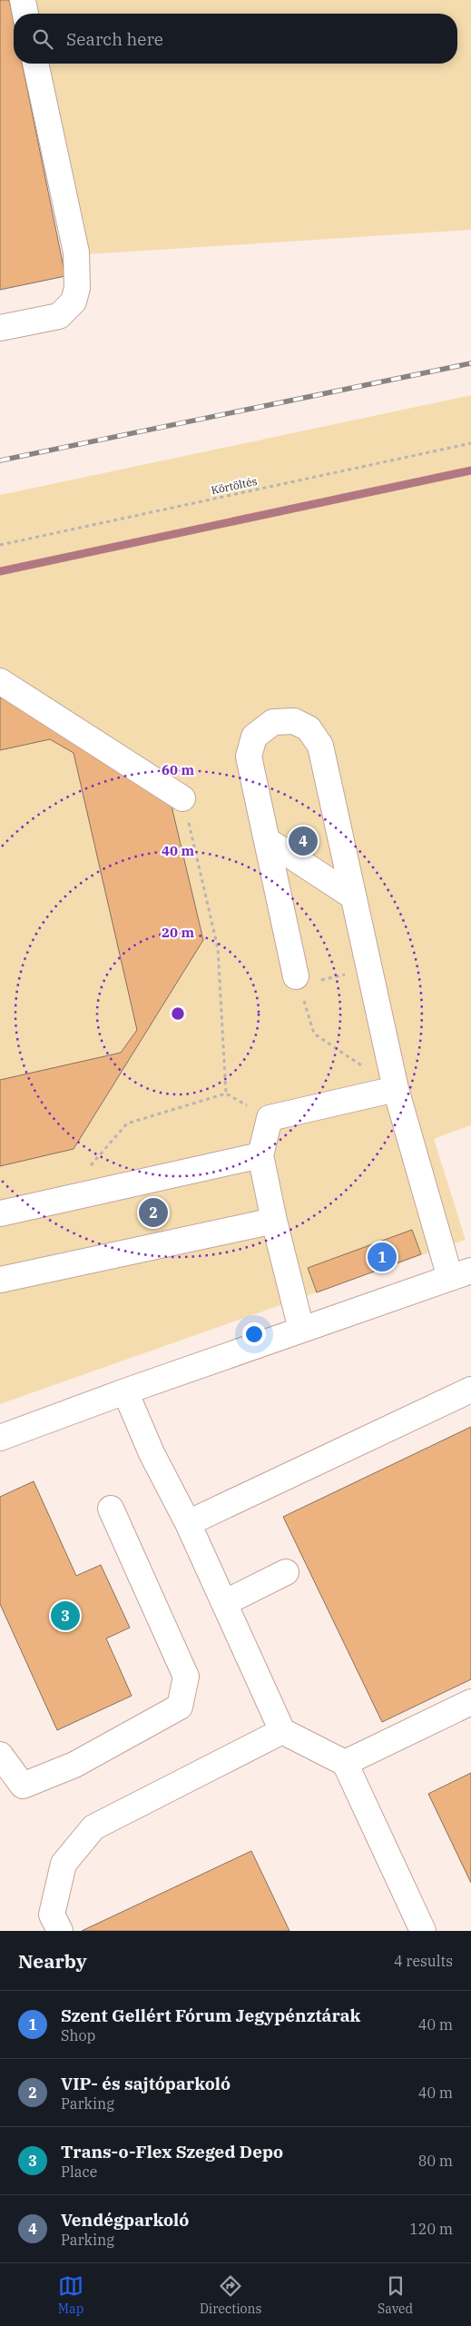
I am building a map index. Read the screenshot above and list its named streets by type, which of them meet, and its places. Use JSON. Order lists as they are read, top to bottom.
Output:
{
  "streets": {
    "path": ["Körtöltés"]
  },
  "page": {
    "search": "Search here",
    "pins": [
      "4",
      "2",
      "1",
      "3"
    ],
    "heading": ["Nearby", "4 results"],
    "list": [
      {
        "mark": "1",
        "name": "Szent Gellért Fórum Jegypénztárak",
        "note": "Shop",
        "value": "40 m"
      },
      {
        "mark": "2",
        "name": "VIP- és sajtóparkoló",
        "note": "Parking",
        "value": "40 m"
      },
      {
        "mark": "3",
        "name": "Trans-o-Flex Szeged Depo",
        "note": "Place",
        "value": "80 m"
      },
      {
        "mark": "4",
        "name": "Vendégparkoló",
        "note": "Parking",
        "value": "120 m"
      }
    ],
    "nav": ["Map", "Directions", "Saved"]
  },
  "rings": ["60 m", "40 m", "20 m"]
}
